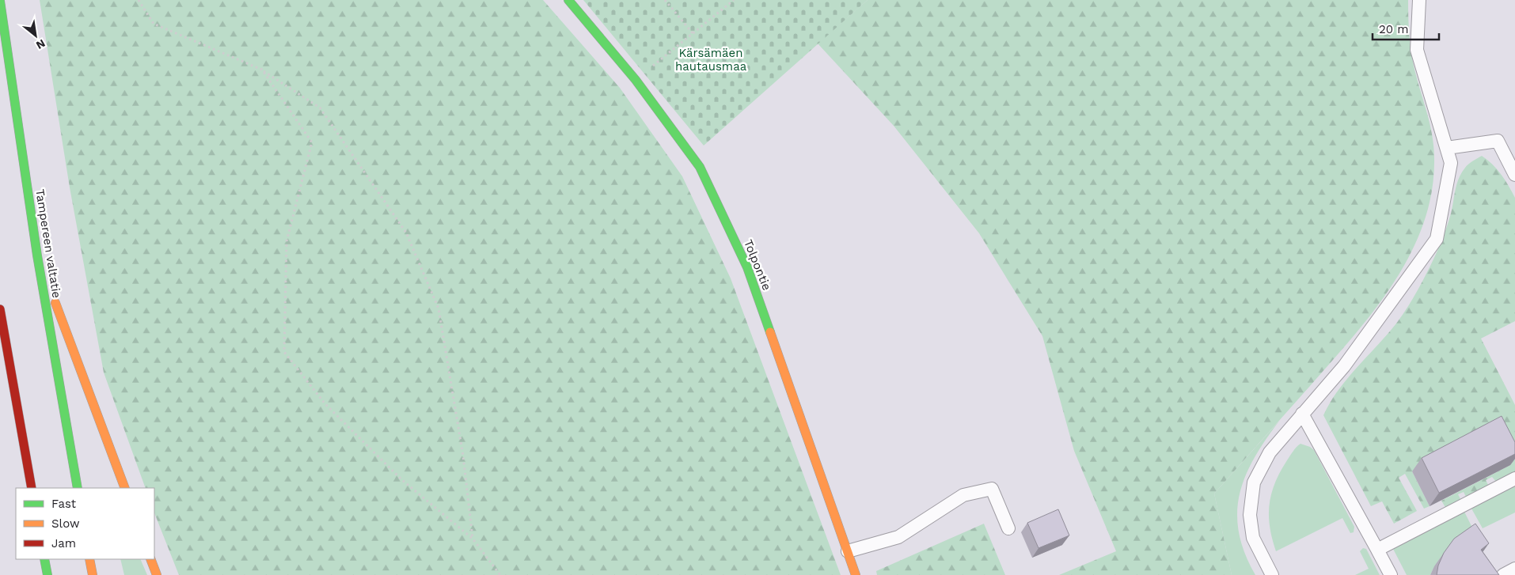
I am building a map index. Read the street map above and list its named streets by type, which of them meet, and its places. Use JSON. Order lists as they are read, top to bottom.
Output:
{
  "streets": {
    "main road": ["Tampereen valtatie", "Tolpontie"]
  },
  "parks": ["Kärsämäen hautausmaa"],
  "legend": ["Fast", "Slow", "Jam"],
  "scale_bar": "20 m",
  "north": "bottom right"
}
